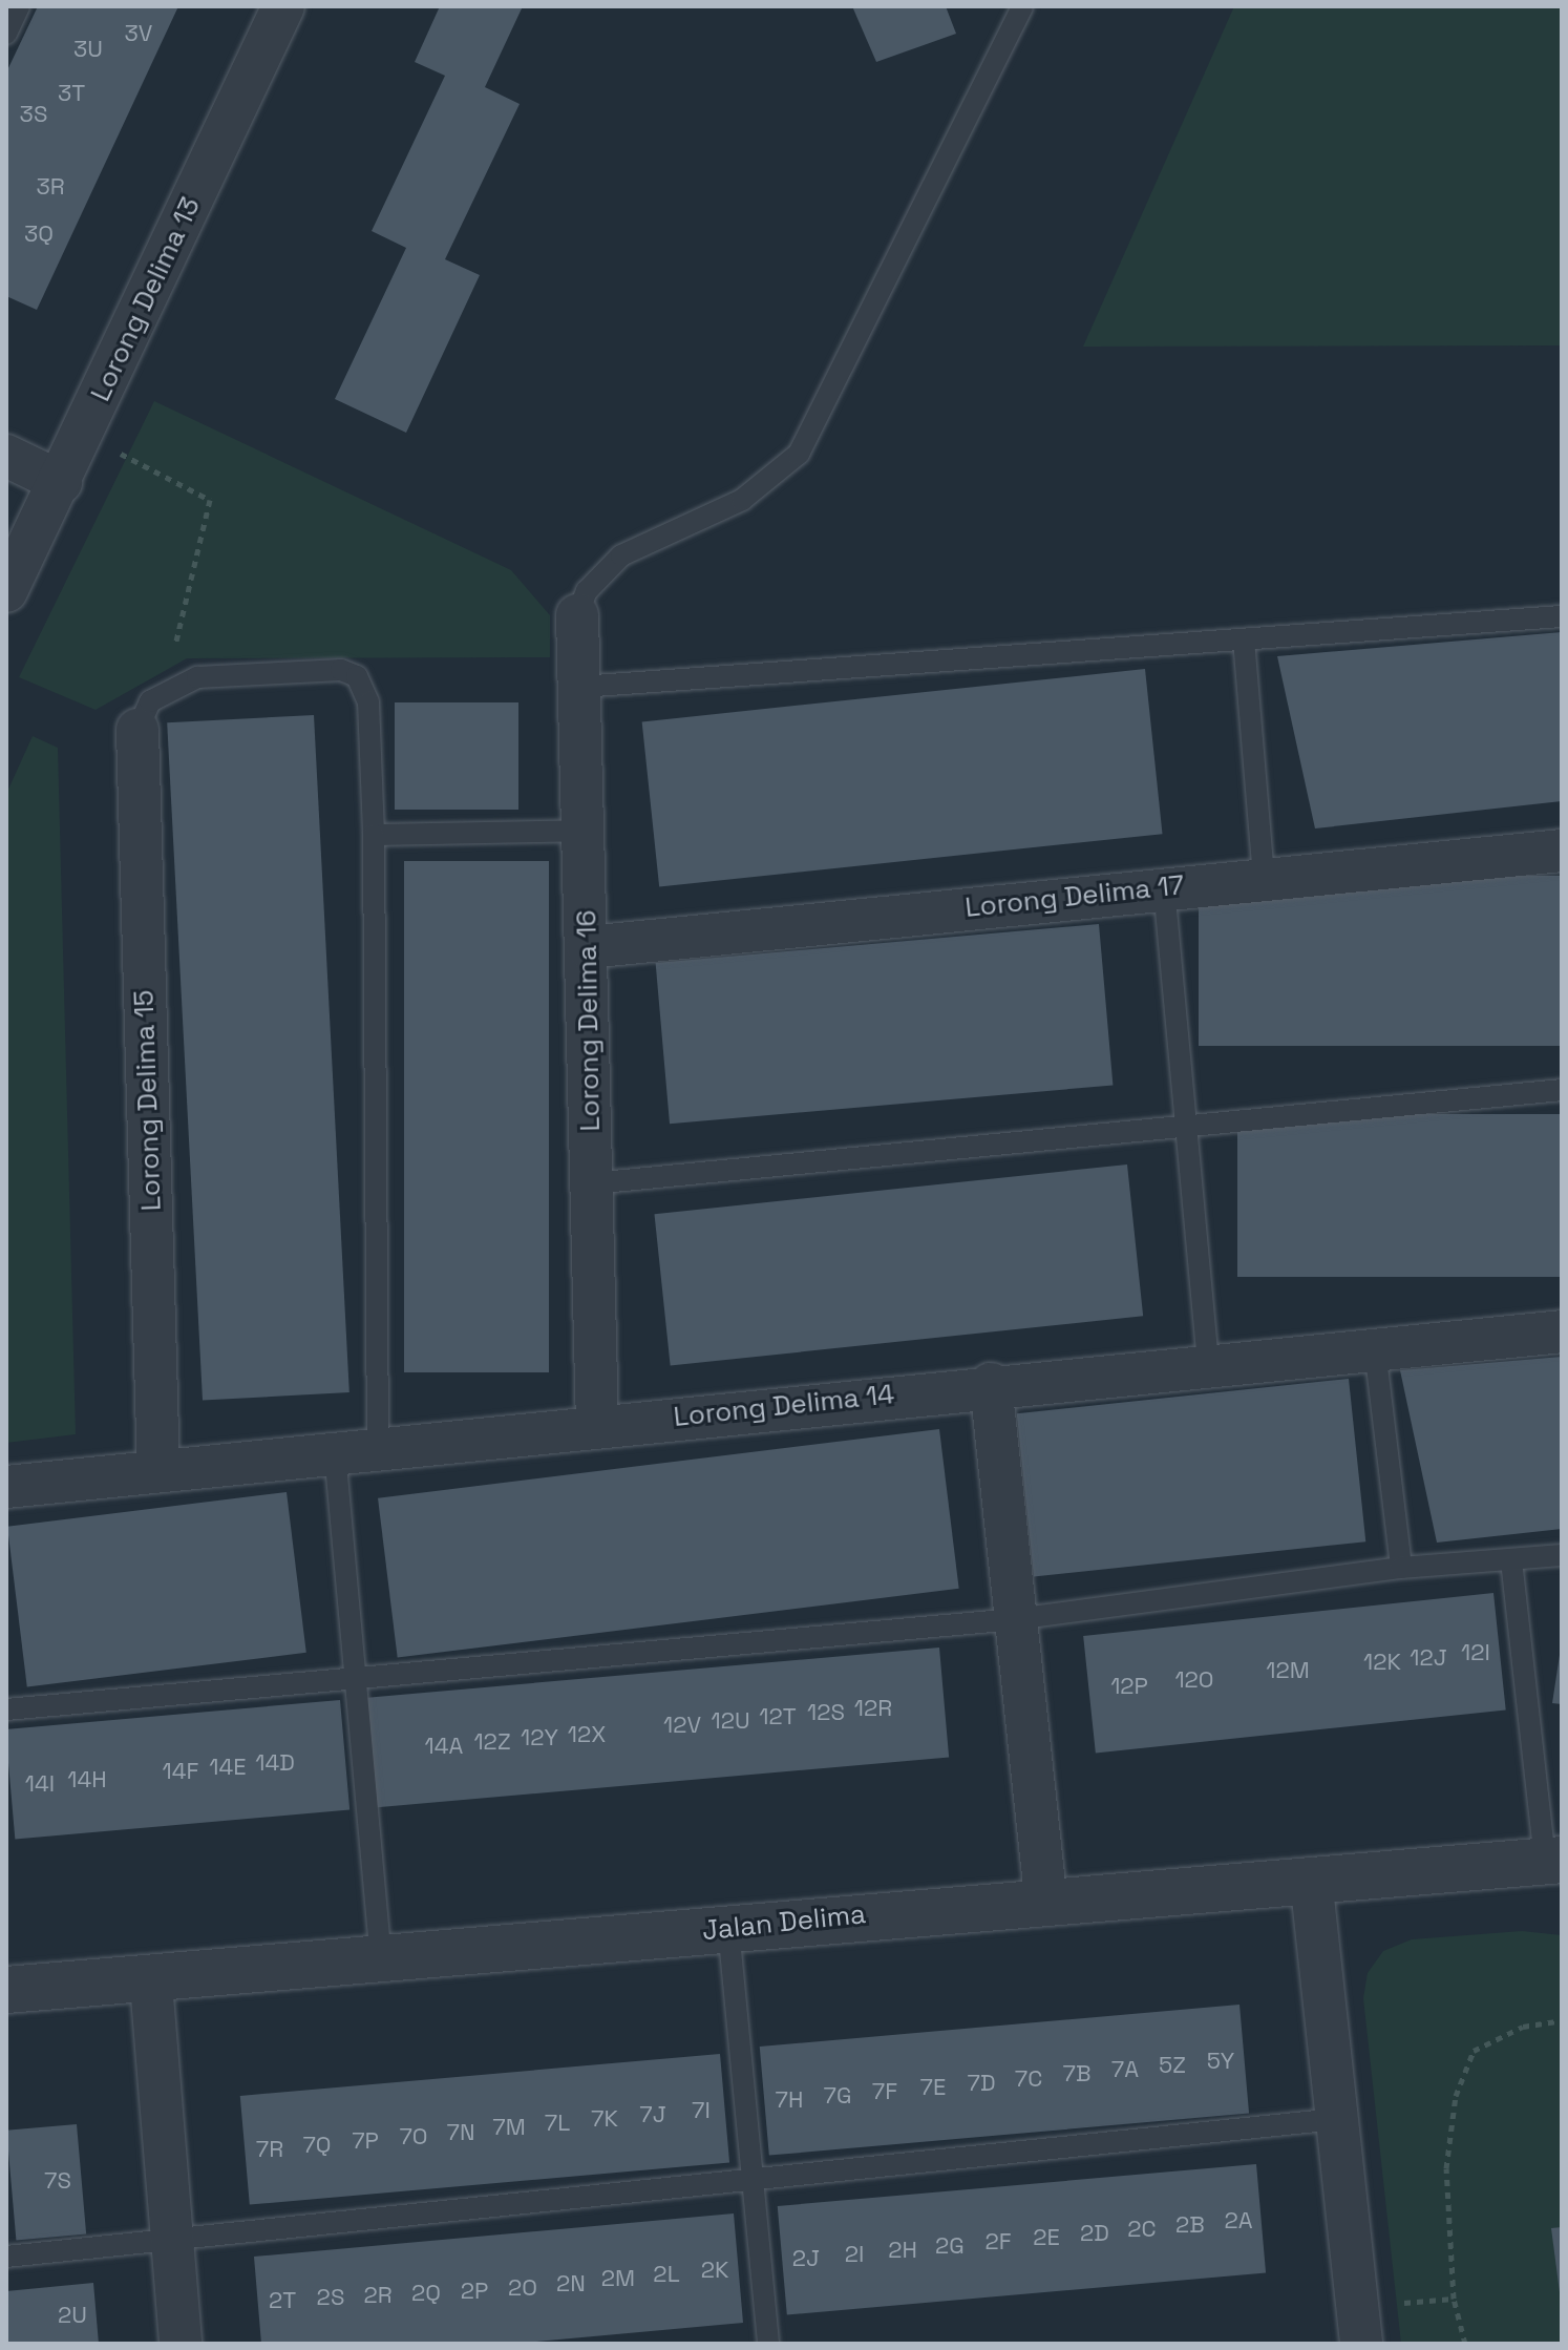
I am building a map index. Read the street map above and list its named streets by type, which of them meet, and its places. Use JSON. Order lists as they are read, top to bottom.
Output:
{
  "streets": {
    "street": [
      "Lorong Delima 13",
      "Lorong Delima 17",
      "Lorong Delima 16",
      "Lorong Delima 15",
      "Lorong Delima 14",
      "Jalan Delima"
    ]
  },
  "crossings": [
    ["Lorong Delima 17", "Lorong Delima 16"],
    ["Lorong Delima 16", "Lorong Delima 14"],
    ["Lorong Delima 15", "Lorong Delima 14"]
  ],
  "house_numbers": [
    "3V",
    "3U",
    "3T",
    "3S",
    "3R",
    "3Q",
    "12I",
    "12J",
    "12K",
    "12M",
    "12O",
    "12P",
    "12R",
    "12S",
    "12T",
    "12U",
    "12V",
    "12X",
    "12Y",
    "12Z",
    "14A",
    "14D",
    "14E",
    "14F",
    "14H",
    "14I",
    "5Y",
    "5Z",
    "7A",
    "7B",
    "7C",
    "7D",
    "7E",
    "7F",
    "7G",
    "7H",
    "7I",
    "7J",
    "7K",
    "7L",
    "7M",
    "7N",
    "7O",
    "7P",
    "7Q",
    "7R",
    "7S",
    "2A",
    "2B",
    "2C",
    "2D",
    "2E",
    "2F",
    "2G",
    "2H",
    "2I",
    "2J",
    "2K",
    "2L",
    "2M",
    "2N",
    "2O",
    "2P",
    "2Q",
    "2R",
    "2S",
    "2T",
    "2U"
  ]
}
